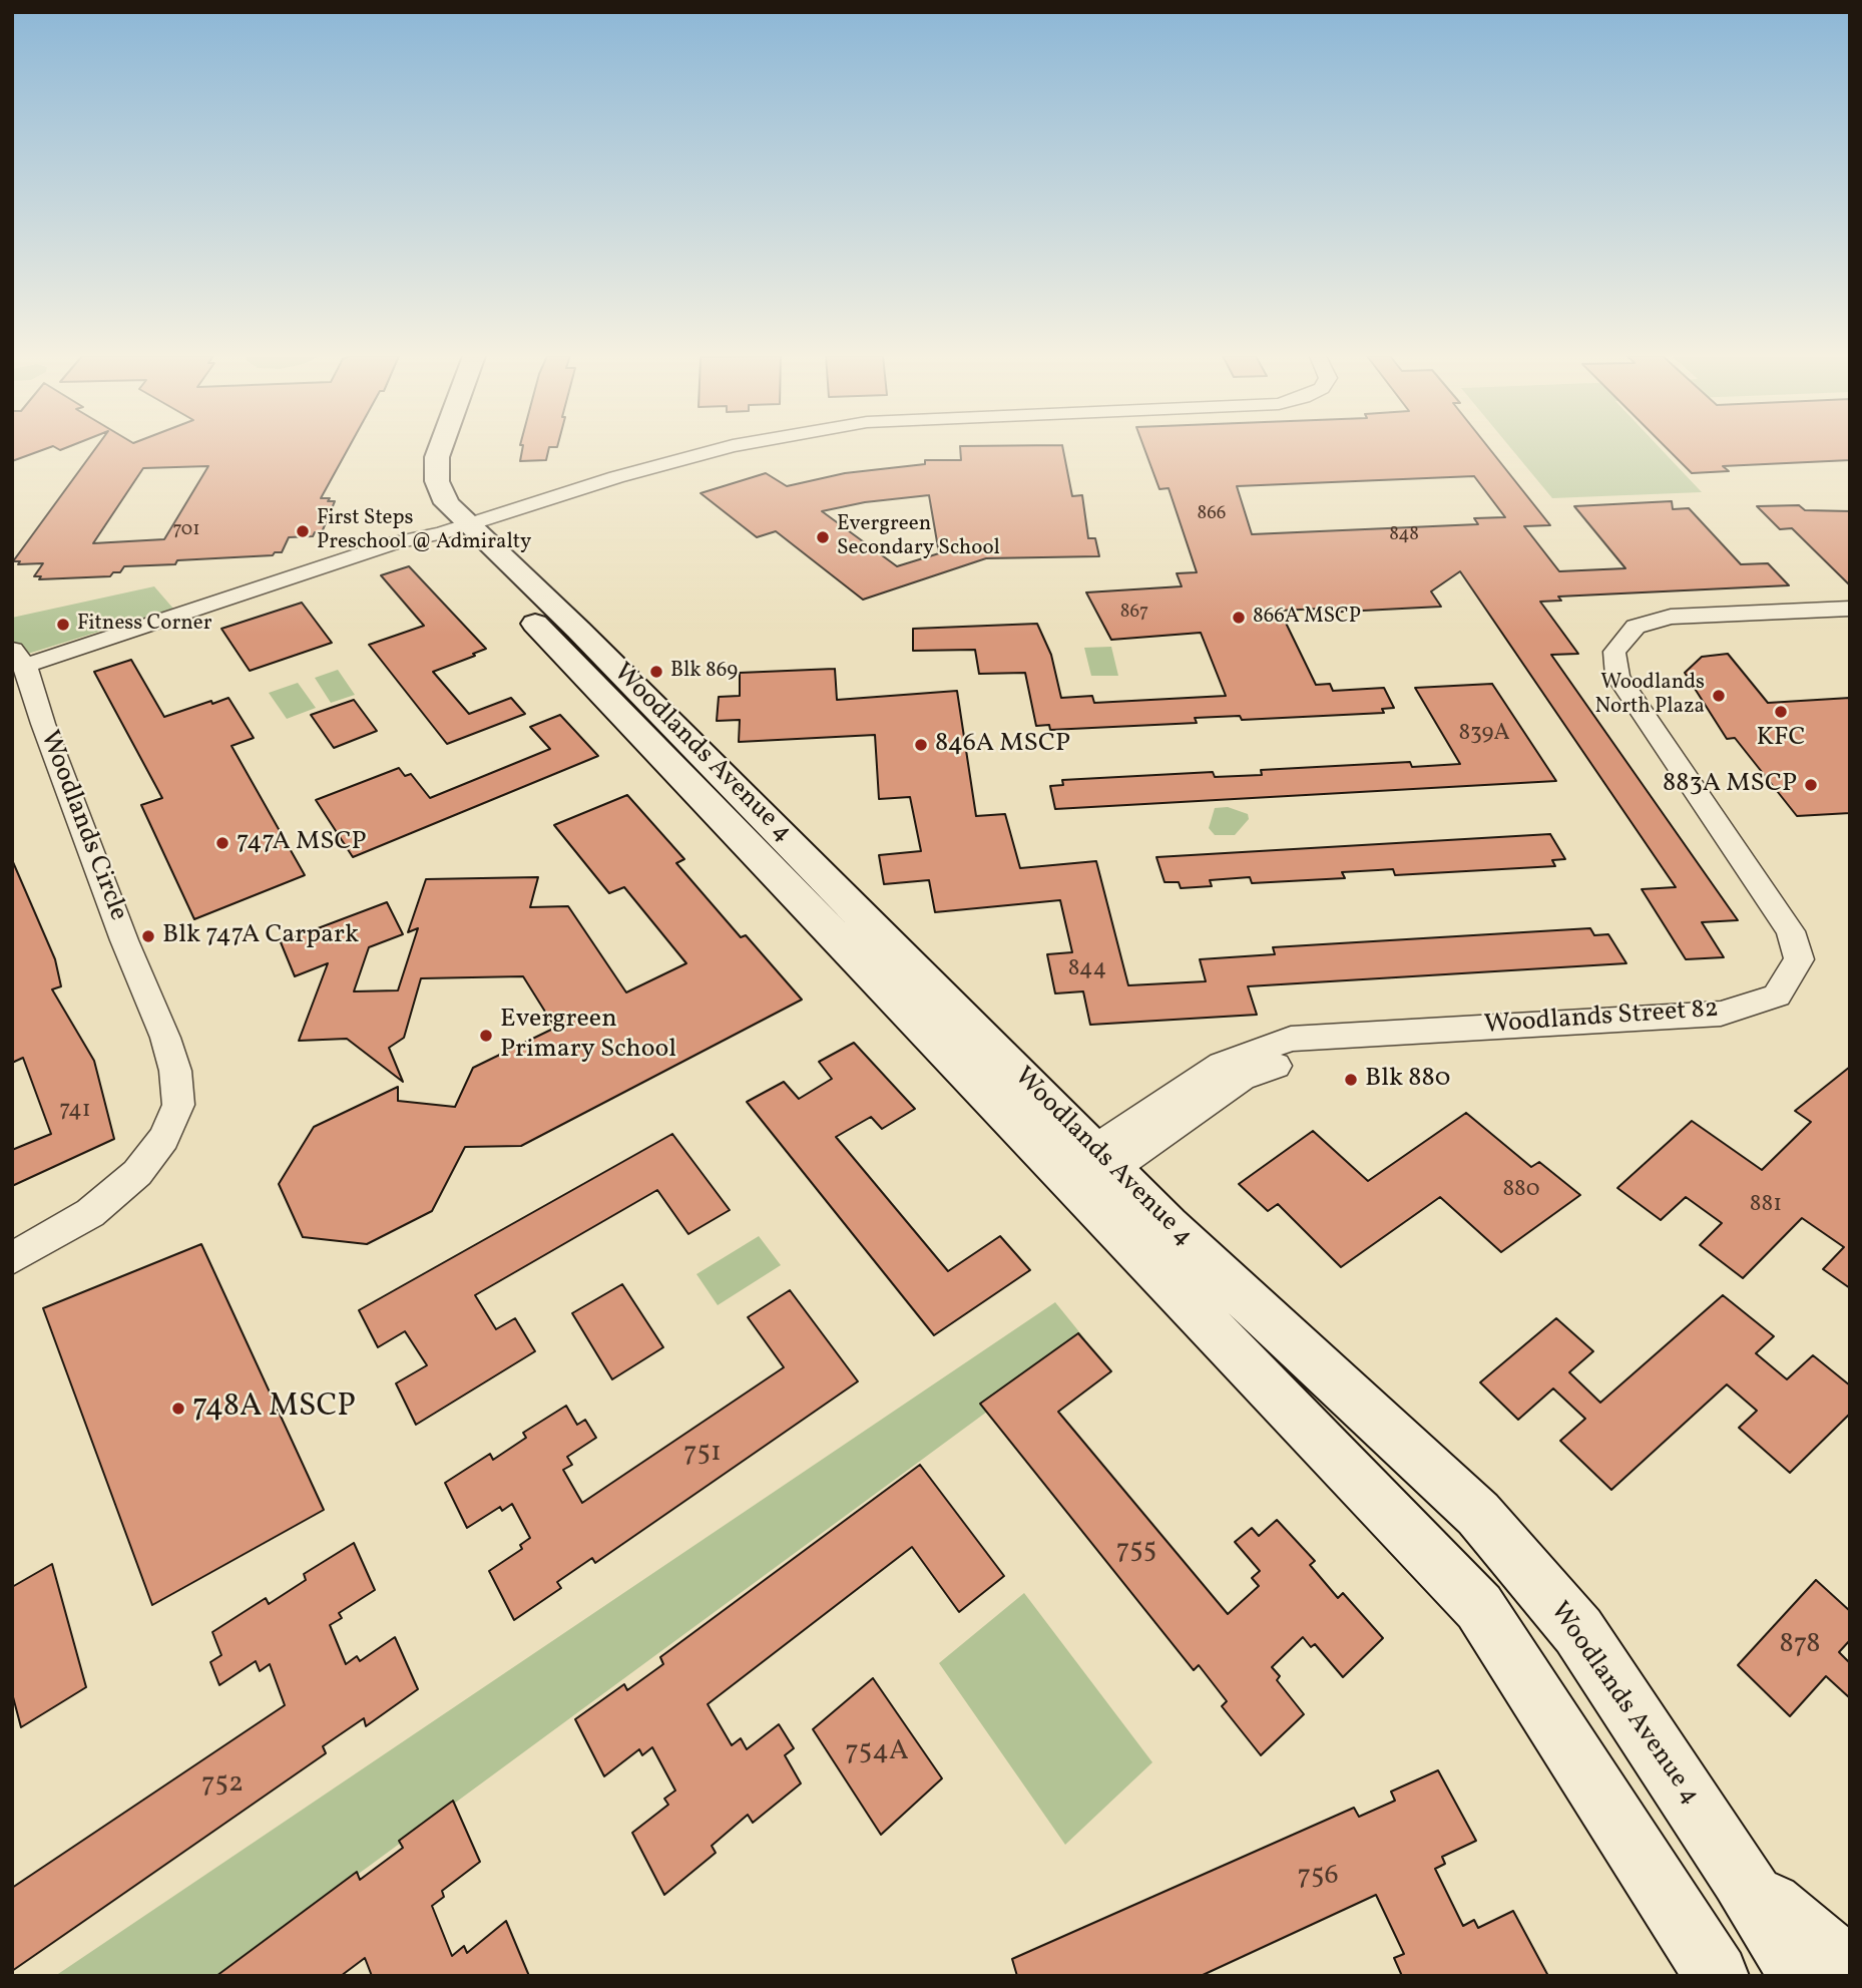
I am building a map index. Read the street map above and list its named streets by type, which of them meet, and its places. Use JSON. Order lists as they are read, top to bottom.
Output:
{
  "streets": {
    "main road": ["Woodlands Avenue 4"],
    "street": ["Woodlands Circle", "Woodlands Street 82"]
  },
  "crossings": [
    ["Woodlands Avenue 4", "Woodlands Street 82"]
  ],
  "places": [
    "First Steps Preschool @ Admiralty",
    "Evergreen Secondary School",
    "866A MSCP",
    "Fitness Corner",
    "Blk 869",
    "Woodlands North Plaza",
    "KFC",
    "846A MSCP",
    "883A MSCP",
    "747A MSCP",
    "Blk 747A Carpark",
    "Evergreen Primary School",
    "Blk 880",
    "748A MSCP"
  ],
  "house_numbers": [
    "866",
    "701",
    "848",
    "867",
    "839A",
    "844",
    "741",
    "880",
    "881",
    "751",
    "755",
    "878",
    "754A",
    "752",
    "756"
  ]
}
